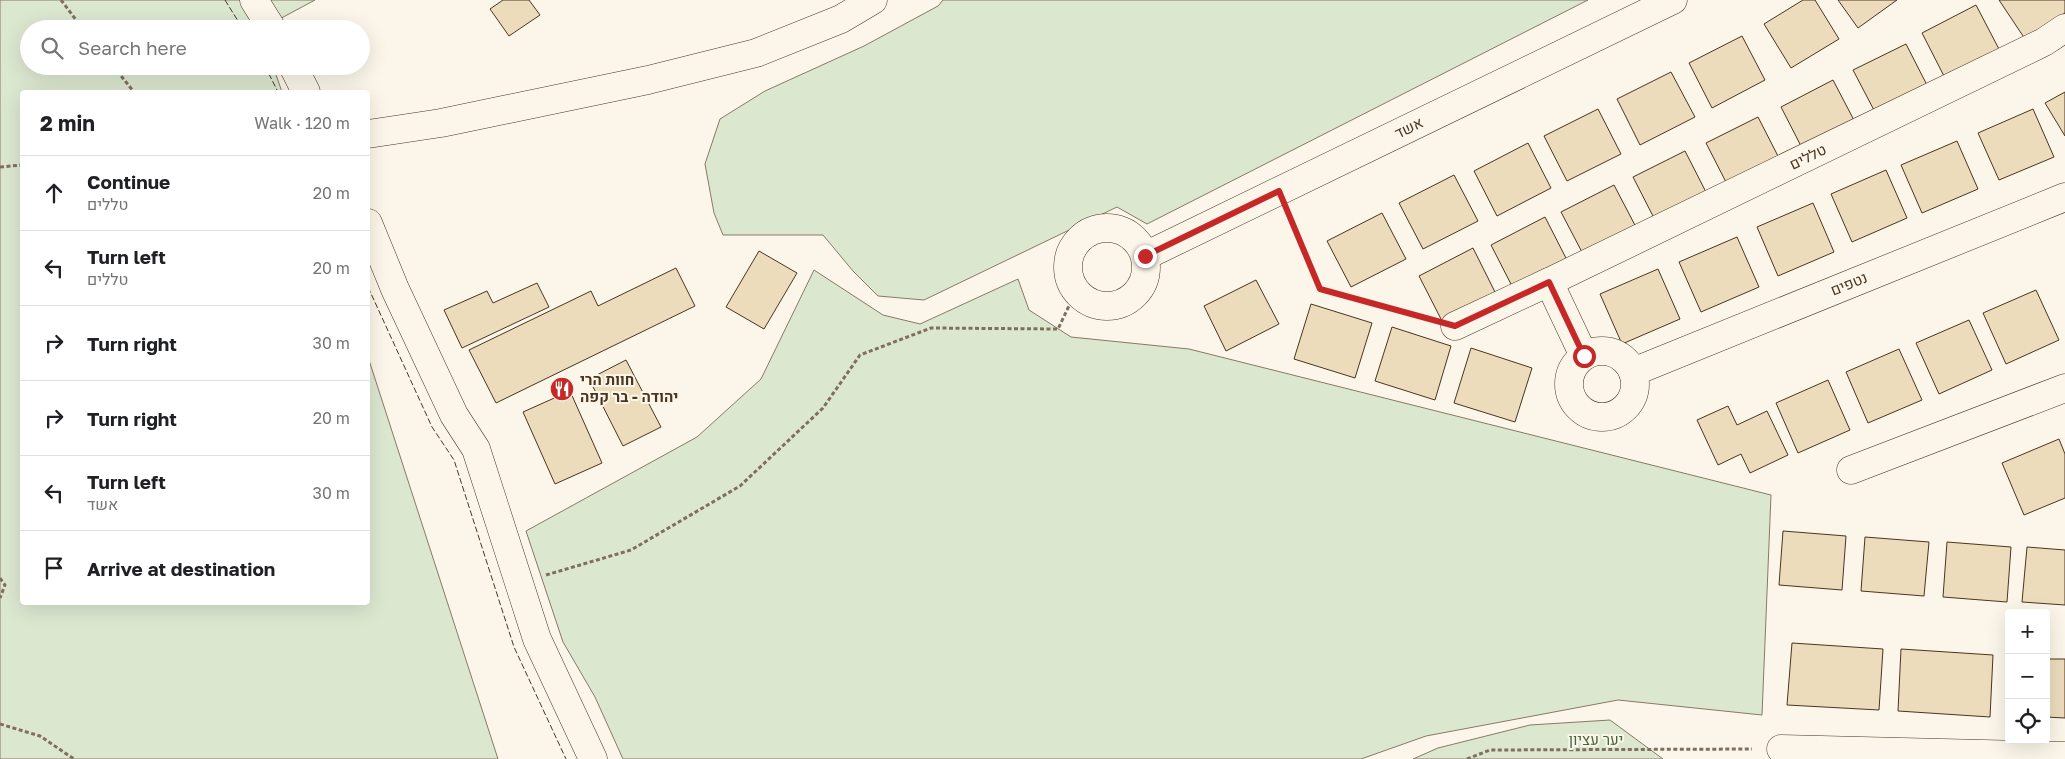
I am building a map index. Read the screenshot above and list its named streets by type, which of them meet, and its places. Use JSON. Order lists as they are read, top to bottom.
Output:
{
  "streets": {
    "street": ["אשד", "טללים", "נטפים"]
  },
  "parks": ["יער עציון"],
  "places": {
    "restaurant": ["חוות הרי יהודה - בר קפה"]
  },
  "page": {
    "search": "Search here",
    "heading": ["2 min", "Walk · 120 m"],
    "list": [
      ["Continue", "טללים", "20 m"],
      ["Turn left", "טללים", "20 m"],
      ["Turn right", "30 m"],
      ["Turn right", "20 m"],
      ["Turn left", "אשד", "30 m"],
      "Arrive at destination"
    ],
    "map_buttons": ["+", "−"]
  }
}
